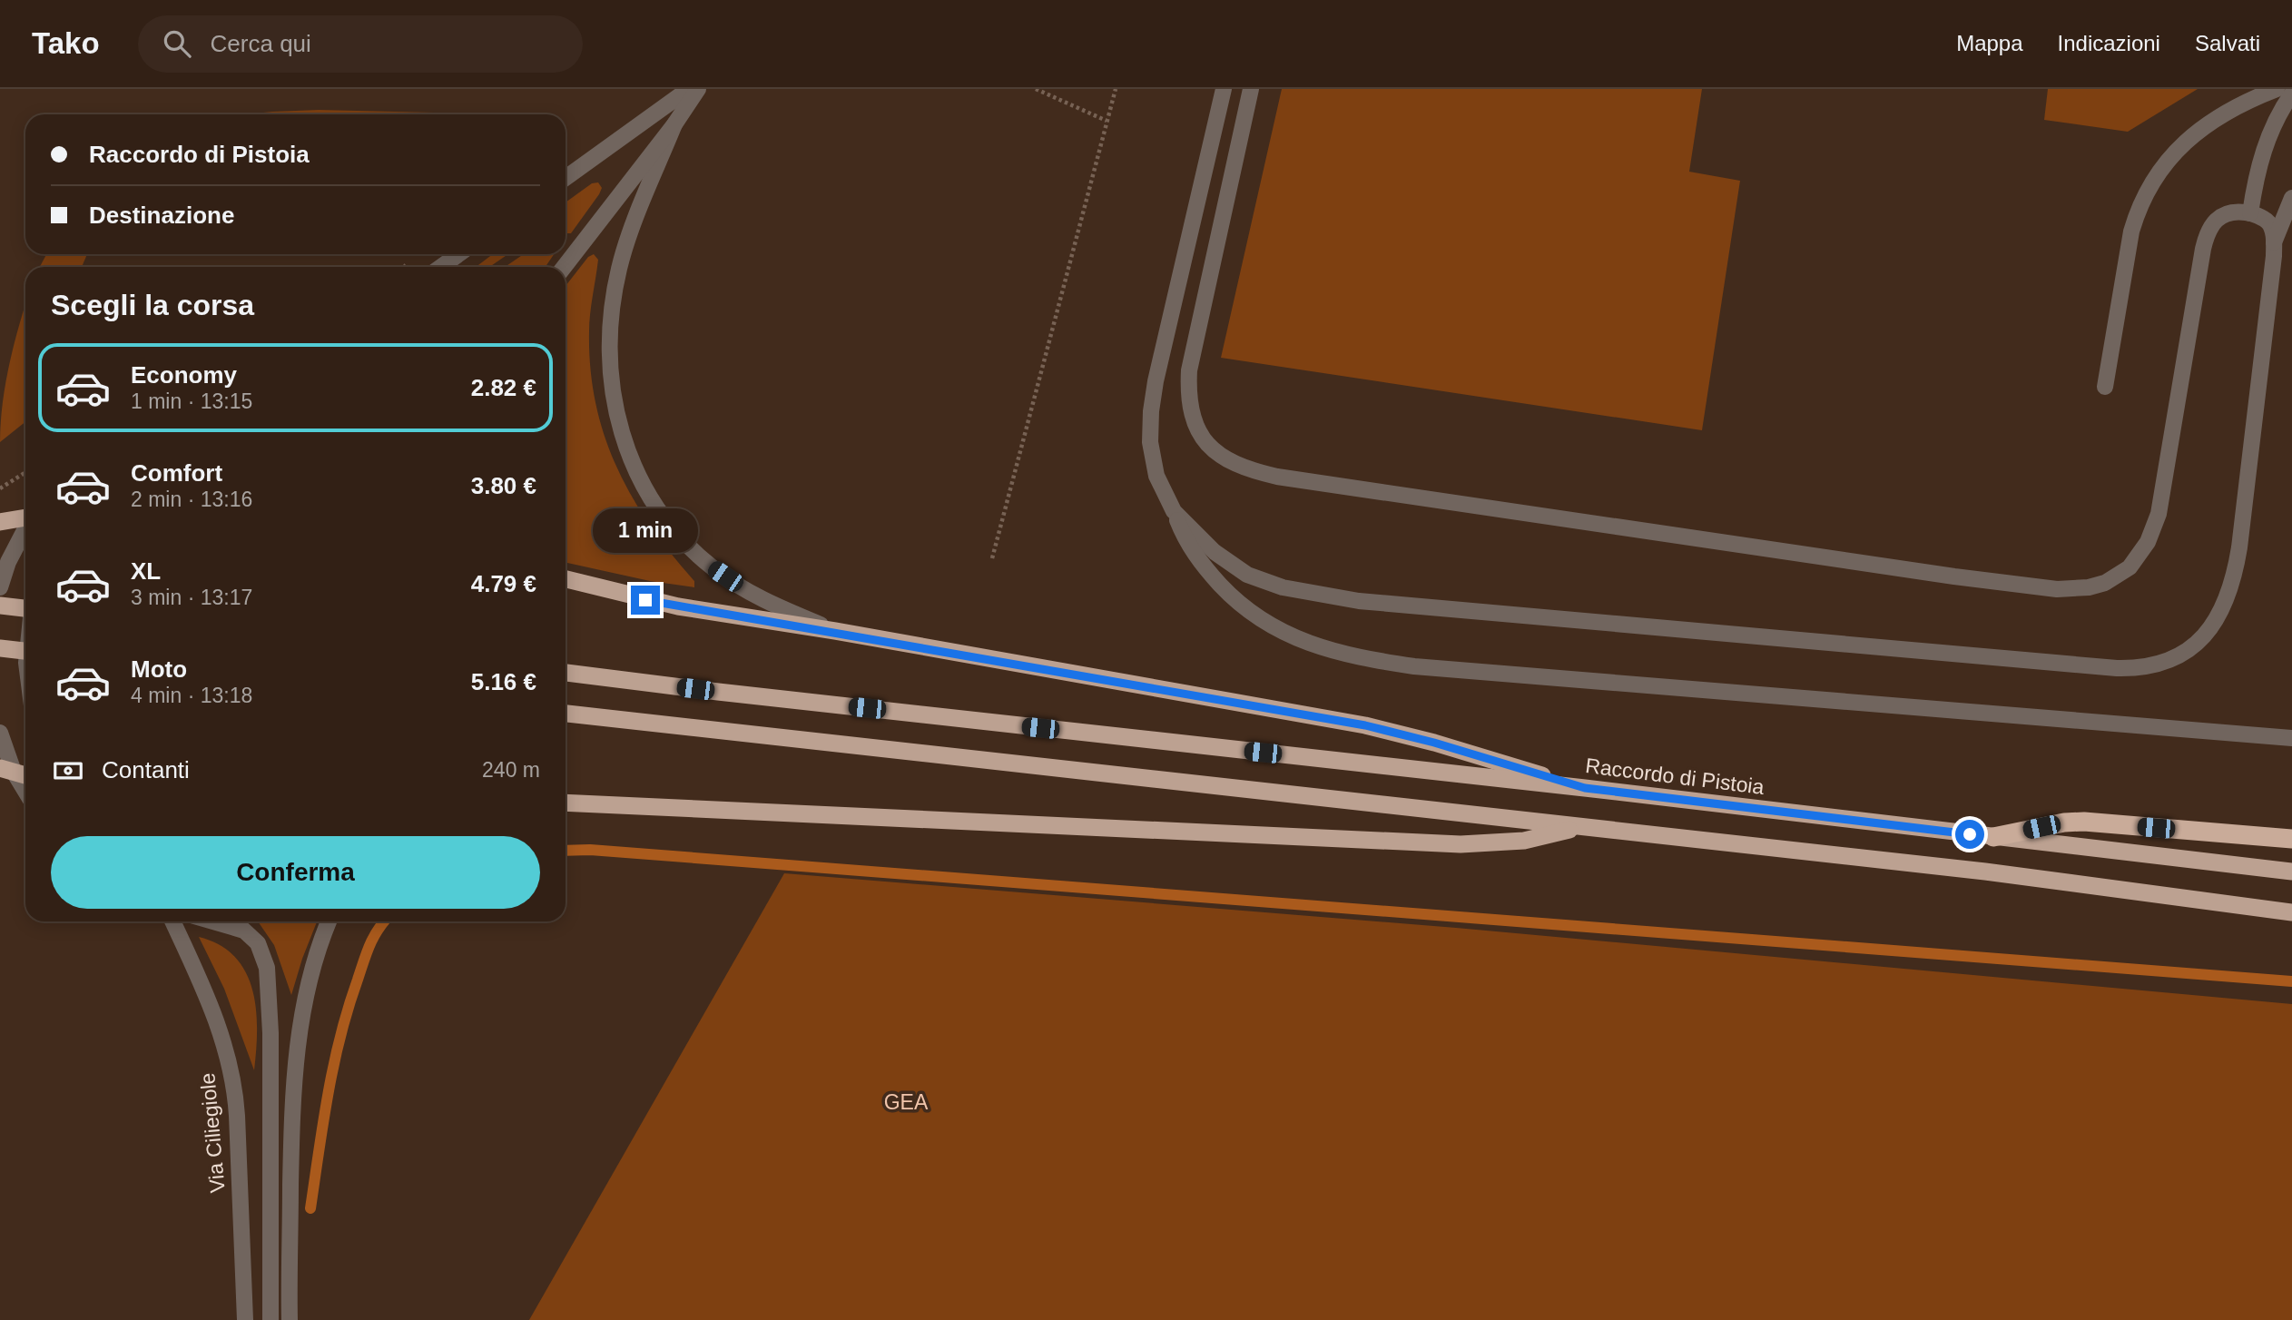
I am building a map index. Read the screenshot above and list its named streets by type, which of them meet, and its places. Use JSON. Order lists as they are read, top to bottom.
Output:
{
  "streets": {
    "highway": ["Raccordo di Pistoia"],
    "street": ["Via Ciliegiole"]
  },
  "parks": ["GEA"],
  "page": {
    "header": "Tako",
    "search": "Cerca qui",
    "nav": ["Mappa", "Indicazioni", "Salvati"],
    "banner": ["Raccordo di Pistoia", "Destinazione"],
    "heading": "Scegli la corsa",
    "list": [
      {
        "name": "Economy",
        "note": "1 min · 13:15",
        "value": "2.82 €"
      },
      {
        "name": "Comfort",
        "note": "2 min · 13:16",
        "value": "3.80 €"
      },
      {
        "name": "XL",
        "note": "3 min · 13:17",
        "value": "4.79 €"
      },
      {
        "name": "Moto",
        "note": "4 min · 13:18",
        "value": "5.16 €"
      }
    ],
    "bubble": "1 min",
    "pay": ["Contanti", "240 m"],
    "buttons": "Conferma"
  }
}
